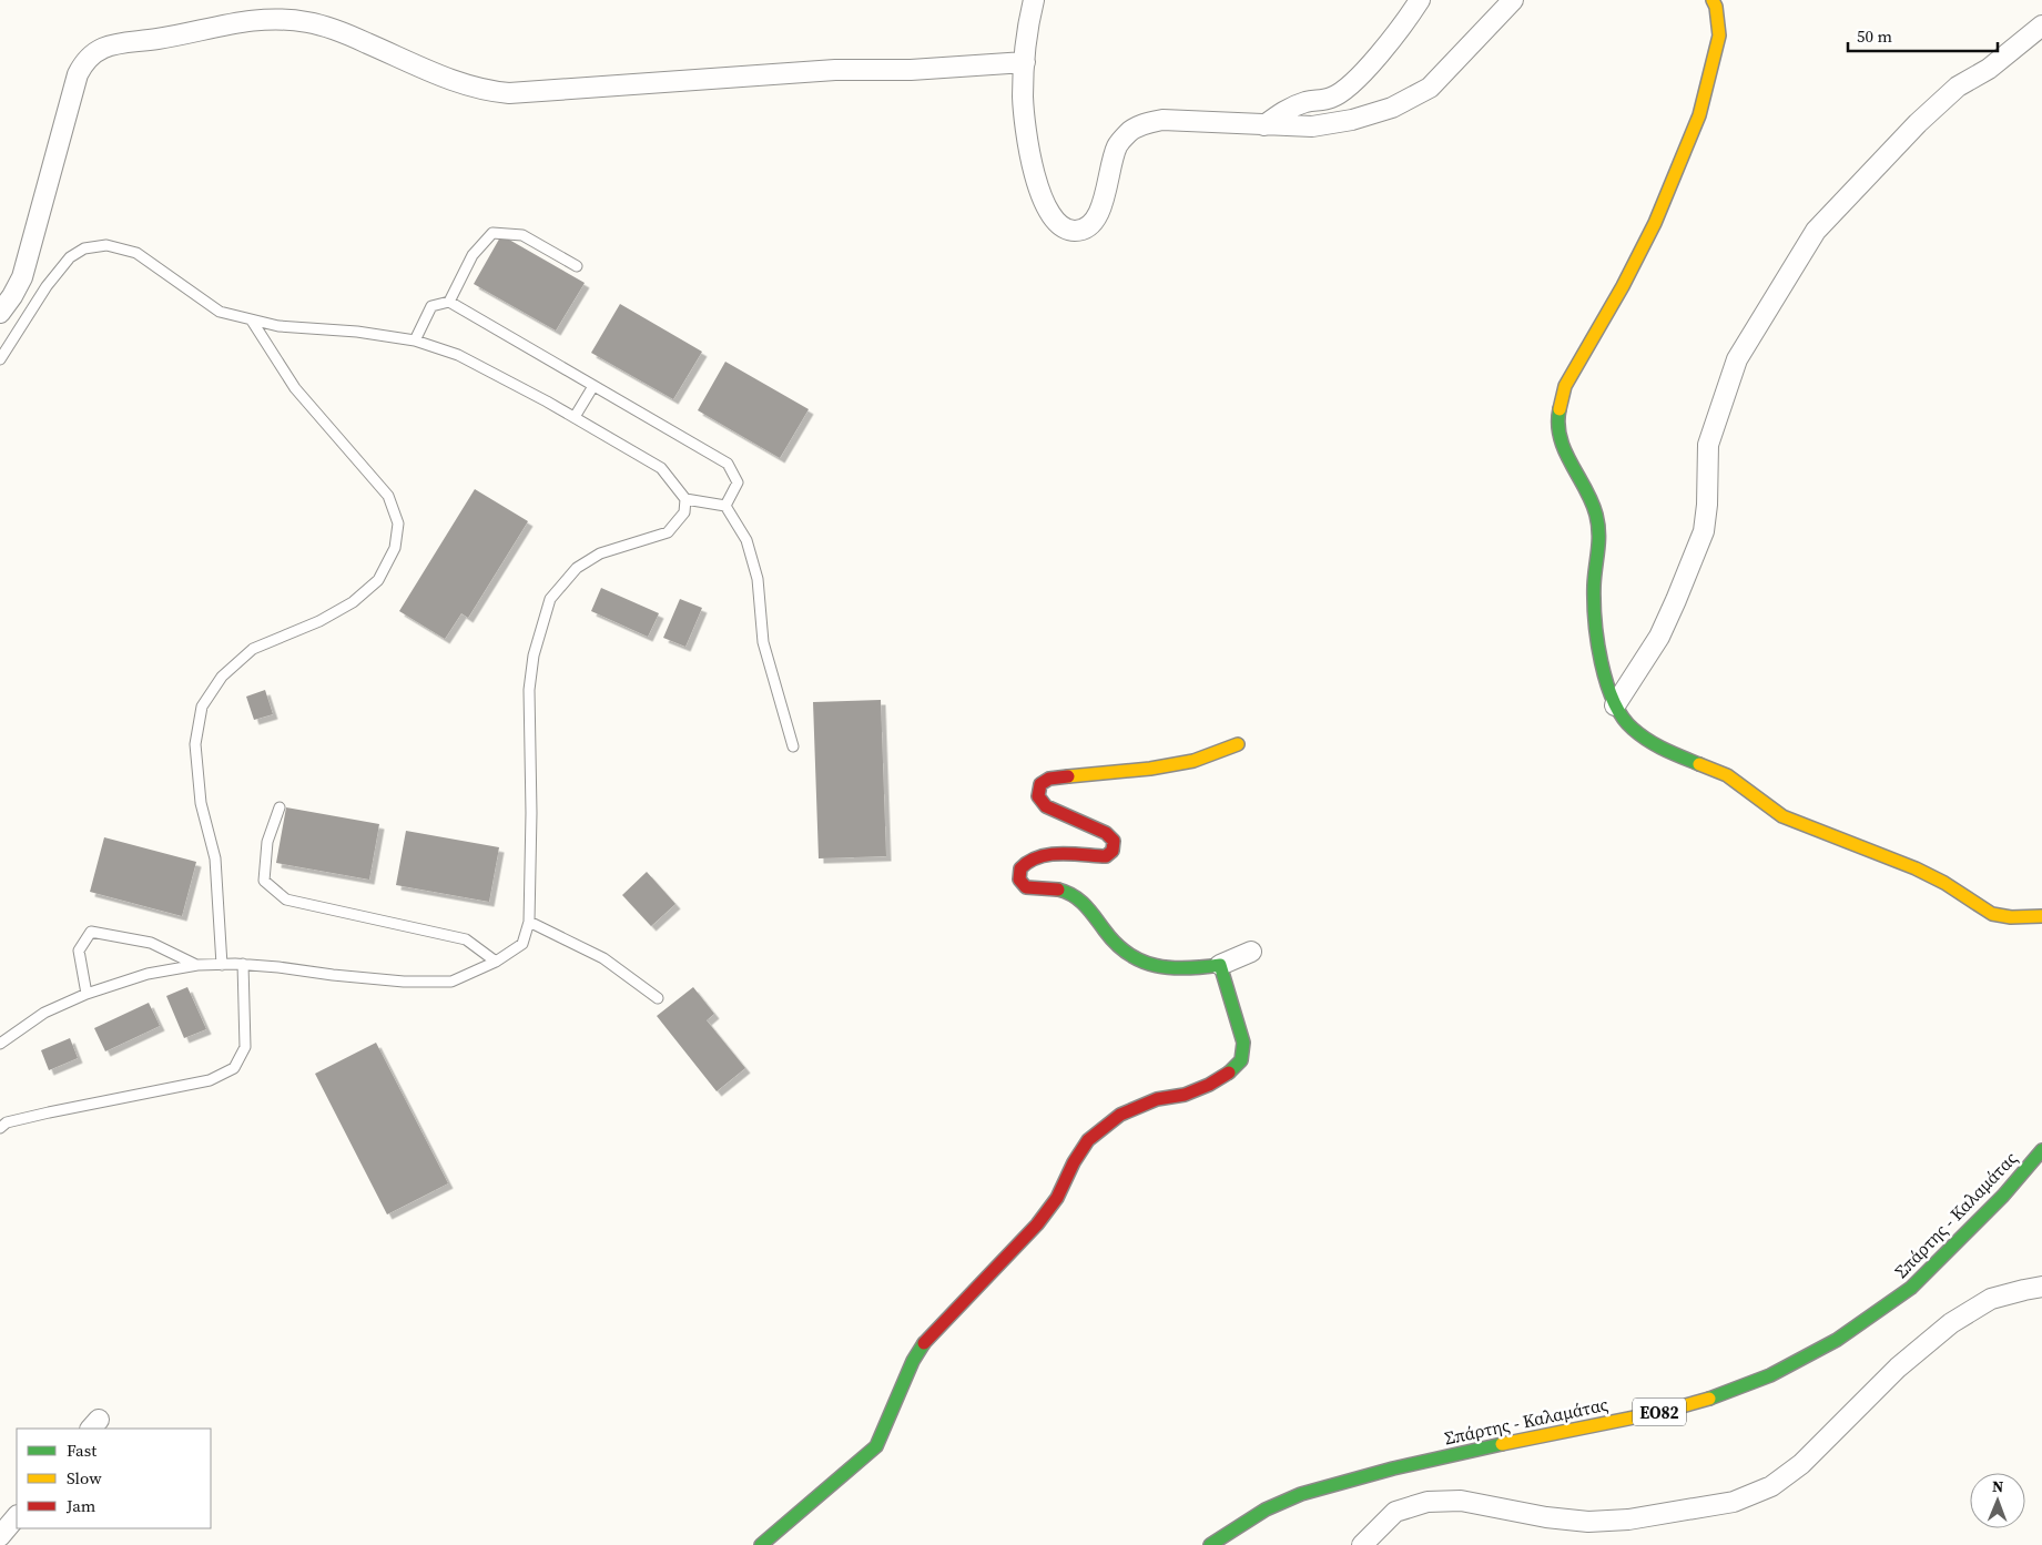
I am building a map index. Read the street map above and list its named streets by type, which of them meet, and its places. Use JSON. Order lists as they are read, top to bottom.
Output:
{
  "streets": {
    "street": ["Σπάρτης - Καλαμάτας", "ΕΟ82"]
  },
  "legend": ["Fast", "Slow", "Jam"],
  "scale_bar": "50 m",
  "north": "top"
}
